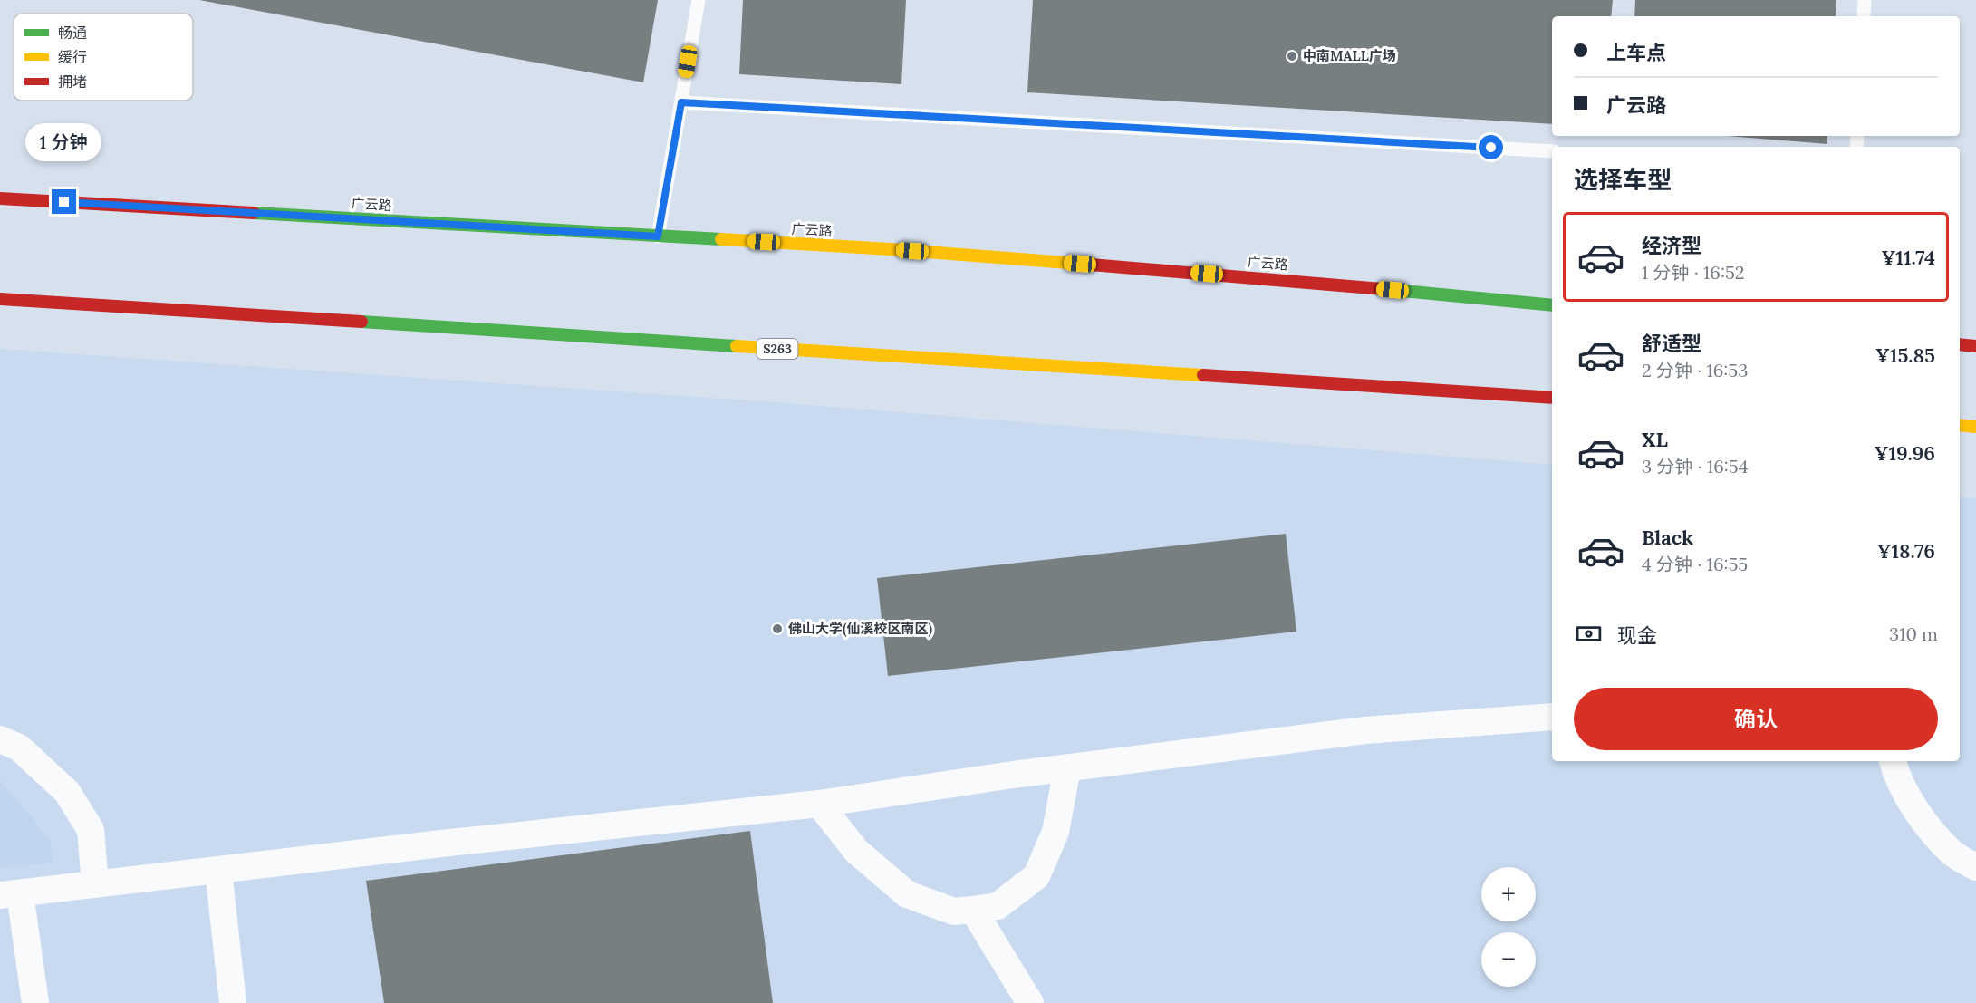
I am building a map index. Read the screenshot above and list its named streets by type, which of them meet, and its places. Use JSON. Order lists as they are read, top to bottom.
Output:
{
  "streets": {
    "main road": ["广云路", "S263"]
  },
  "places": ["中南MALL广场", "佛山大学(仙溪校区南区)"],
  "legend": ["畅通", "缓行", "拥堵"],
  "page": {
    "banner": ["上车点", "广云路"],
    "bubble": "1 分钟",
    "heading": "选择车型",
    "list": [
      {
        "name": "经济型",
        "note": "1 分钟 · 16:52",
        "value": "¥11.74"
      },
      {
        "name": "舒适型",
        "note": "2 分钟 · 16:53",
        "value": "¥15.85"
      },
      {
        "name": "XL",
        "note": "3 分钟 · 16:54",
        "value": "¥19.96"
      },
      {
        "name": "Black",
        "note": "4 分钟 · 16:55",
        "value": "¥18.76"
      }
    ],
    "pay": ["现金", "310 m"],
    "buttons": "确认",
    "map_buttons": ["+", "−"]
  }
}
